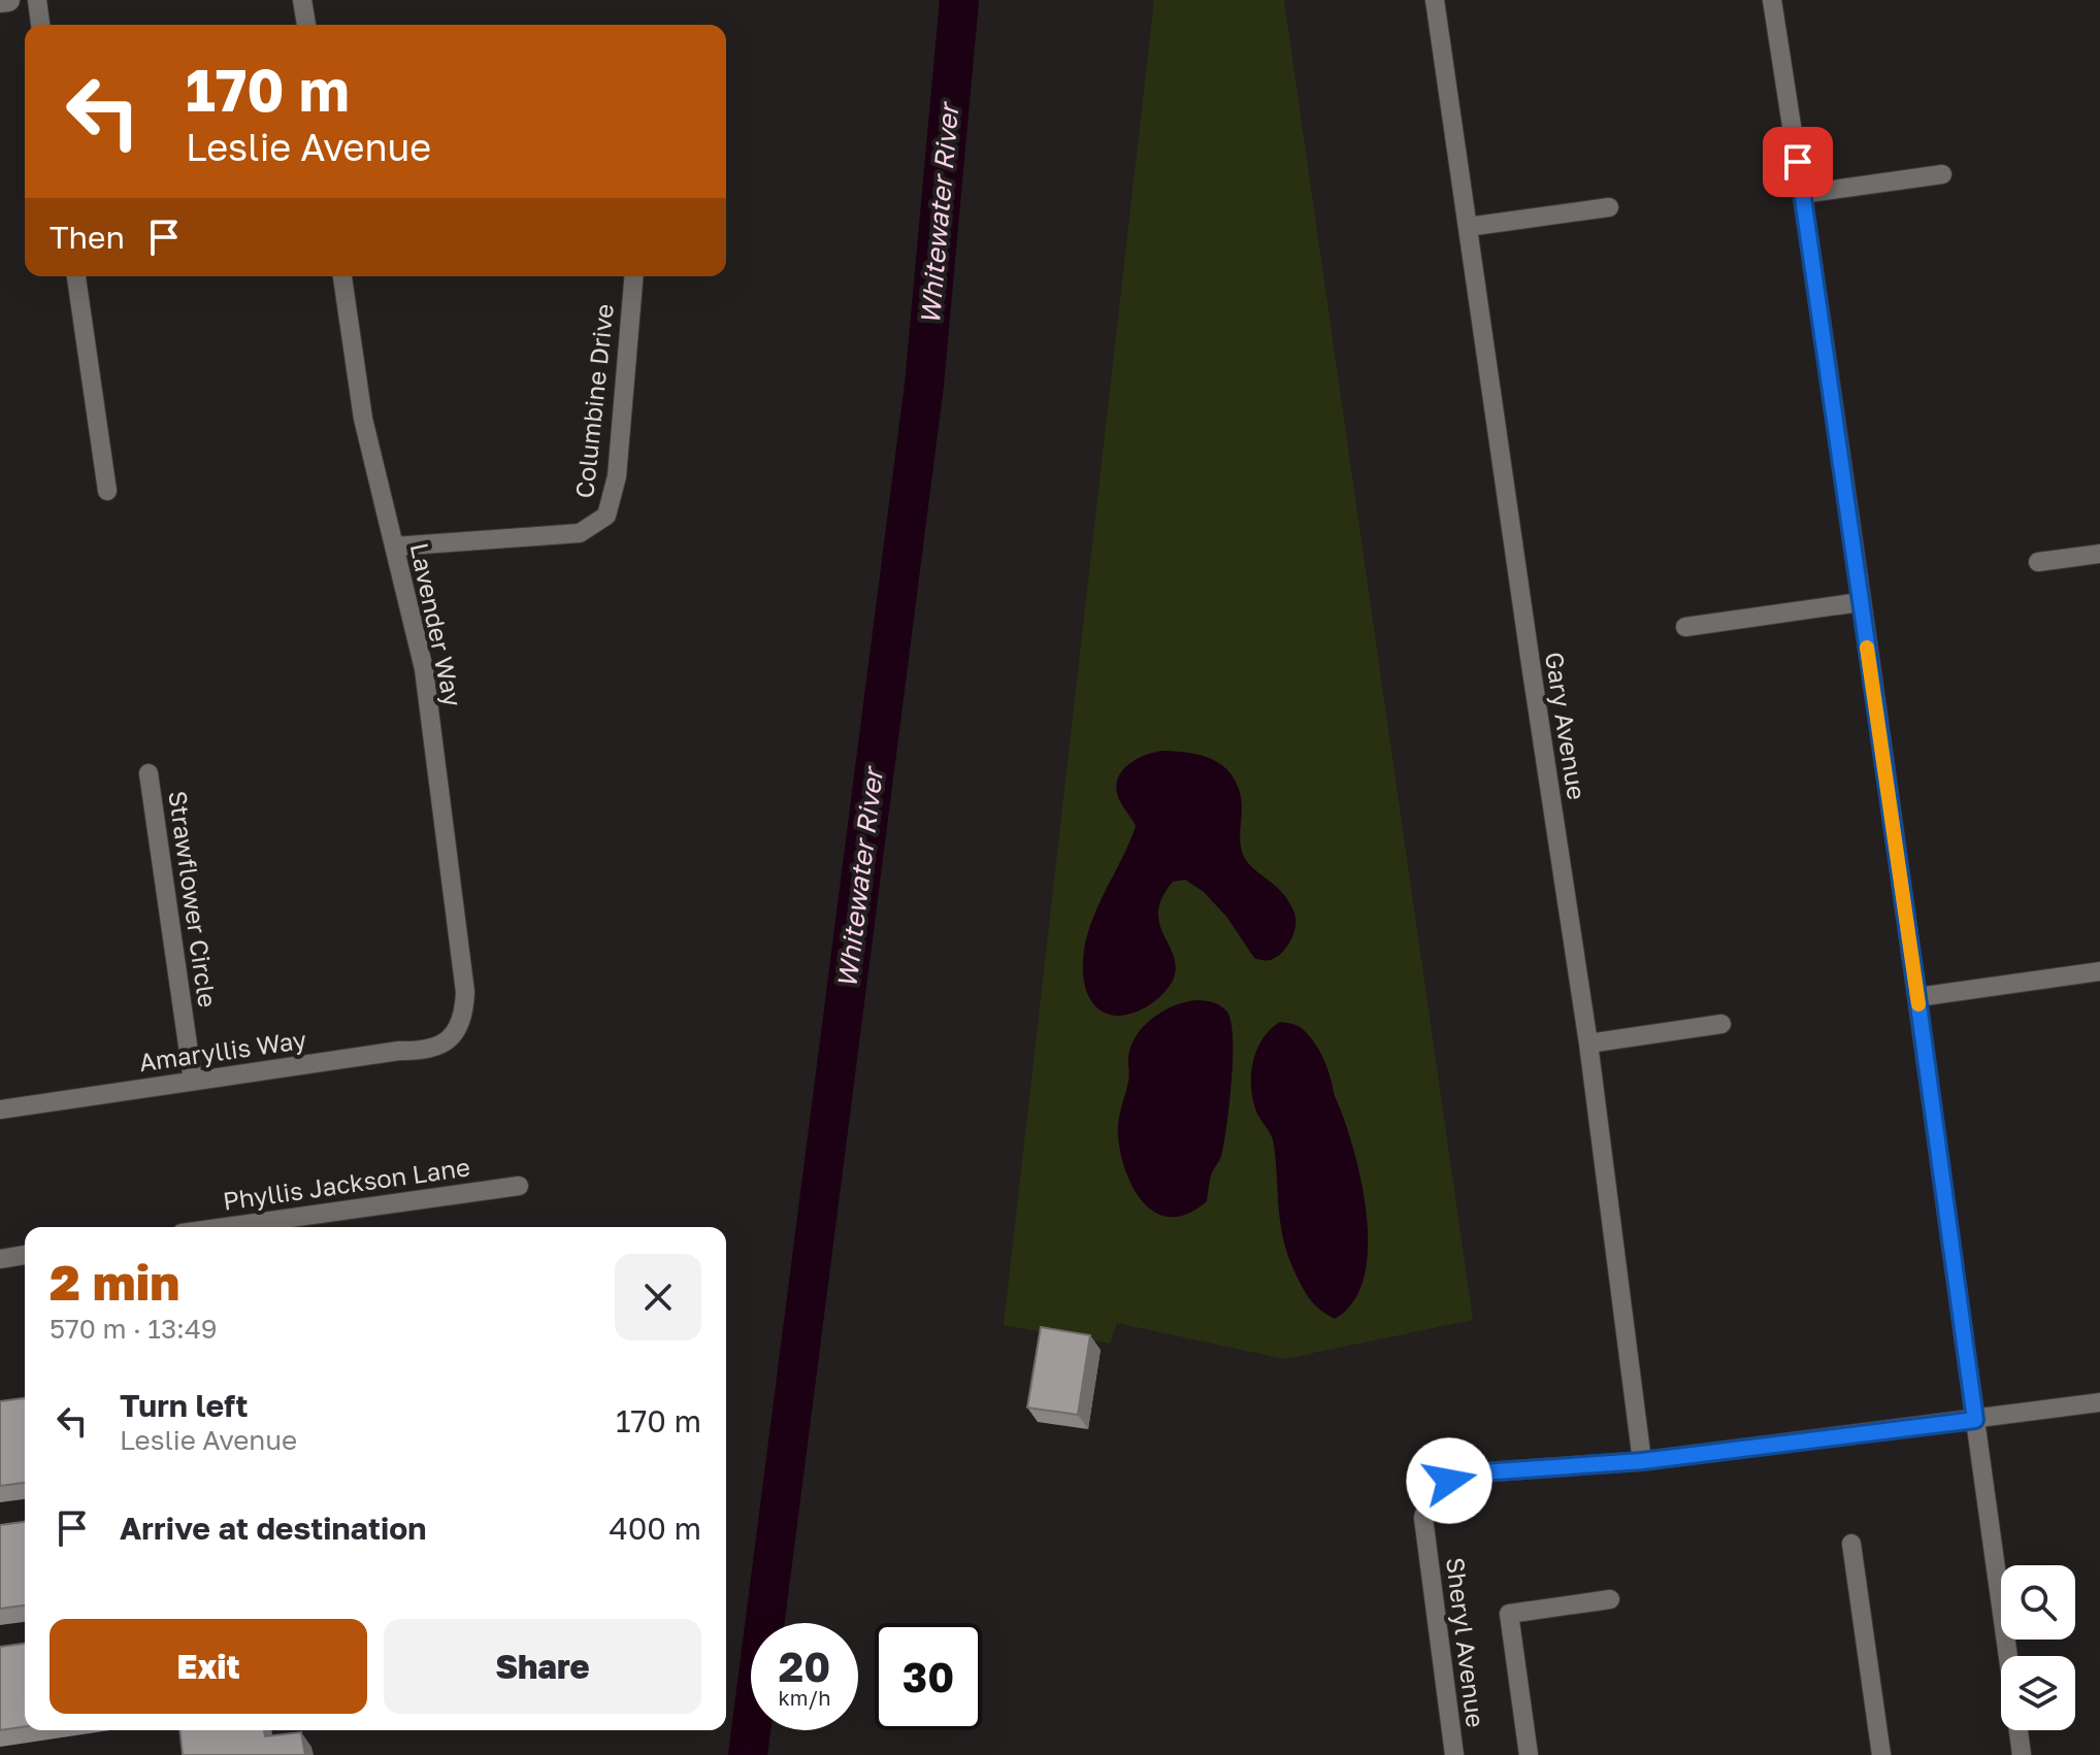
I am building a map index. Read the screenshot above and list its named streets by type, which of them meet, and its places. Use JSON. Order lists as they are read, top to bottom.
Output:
{
  "streets": {
    "street": [
      "Columbine Drive",
      "Lavender Way",
      "Gary Avenue",
      "Strawflower Circle",
      "Amaryllis Way",
      "Phyllis Jackson Lane",
      "Sheryl Avenue"
    ]
  },
  "crossings": [
    ["Columbine Drive", "Lavender Way"],
    ["Lavender Way", "Amaryllis Way"],
    ["Gary Avenue", "Sheryl Avenue"],
    ["Strawflower Circle", "Amaryllis Way"]
  ],
  "water": ["Whitewater River"],
  "page": {
    "turn": ["170 m", "Leslie Avenue"],
    "then": "Then",
    "heading": ["2 min", "570 m · 13:49"],
    "list": [
      {
        "name": "Turn left",
        "note": "Leslie Avenue",
        "value": "170 m"
      },
      {
        "name": "Arrive at destination",
        "value": "400 m"
      }
    ],
    "buttons": ["Exit", "Share"],
    "speed": "20 km/h",
    "limit": "30"
  }
}
